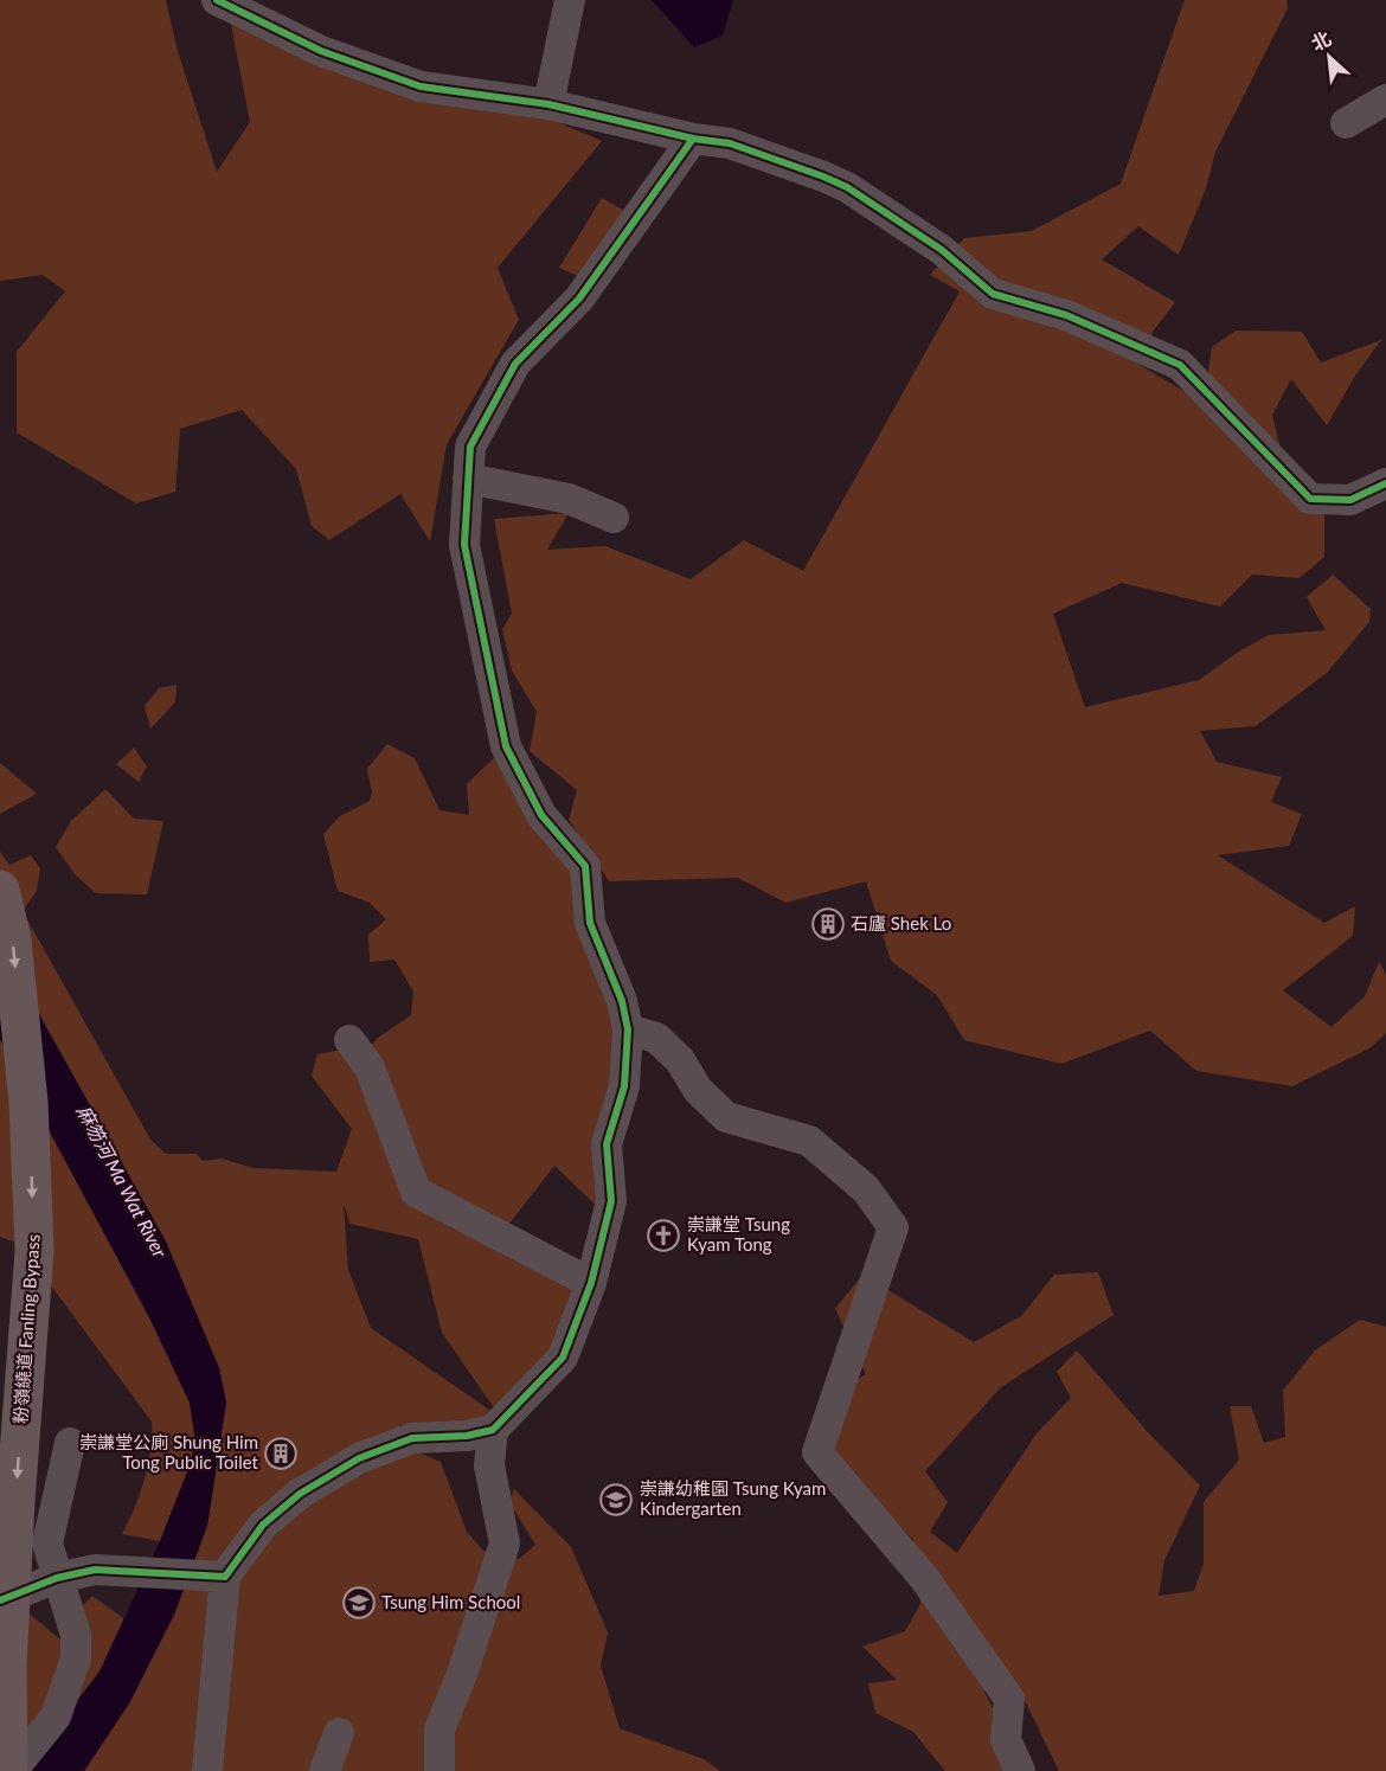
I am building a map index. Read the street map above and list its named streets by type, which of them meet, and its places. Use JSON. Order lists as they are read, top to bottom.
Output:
{
  "streets": {
    "highway": ["粉嶺繞道 Fanling Bypass"]
  },
  "one_way": ["粉嶺繞道 Fanling Bypass"],
  "water": ["麻笏河 Ma Wat River"],
  "places": {
    "building": ["石廬 Shek Lo", "崇謙堂公廁 Shung Him Tong Public Toilet"],
    "church": ["崇謙堂 Tsung Kyam Tong"],
    "school or university": ["崇謙幼稚園 Tsung Kyam Kindergarten", "Tsung Him School"]
  },
  "north": "top left"
}
